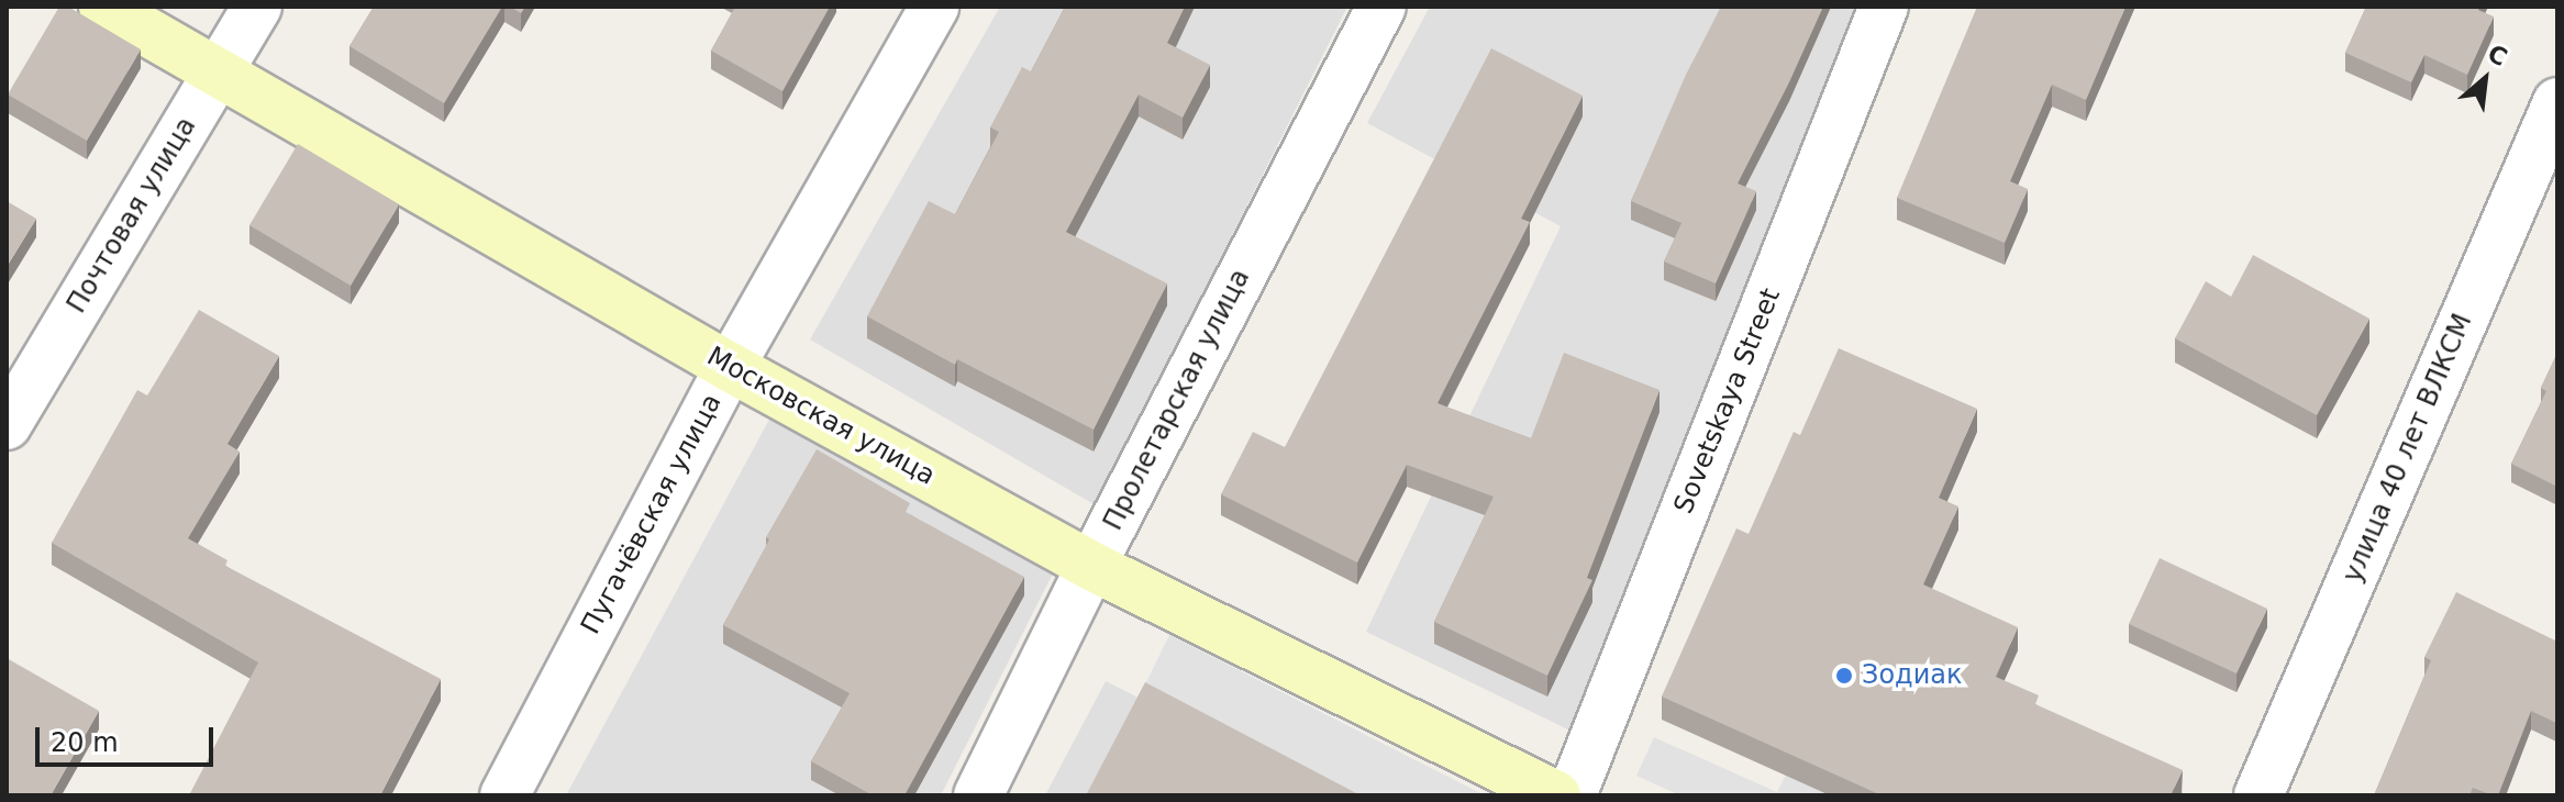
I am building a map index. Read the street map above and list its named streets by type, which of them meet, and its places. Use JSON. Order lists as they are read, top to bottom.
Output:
{
  "streets": {
    "main road": ["Московская улица"],
    "street": [
      "Почтовая улица",
      "Пролетарская улица",
      "Sovetskaya Street",
      "улица 40 лет ВЛКСМ",
      "Пугачёвская улица"
    ]
  },
  "crossings": [
    ["Почтовая улица", "Московская улица"],
    ["Пролетарская улица", "Московская улица"],
    ["Московская улица", "Пугачёвская улица"]
  ],
  "places": ["Зодиак"],
  "scale_bar": "20 m",
  "north": "top right"
}
